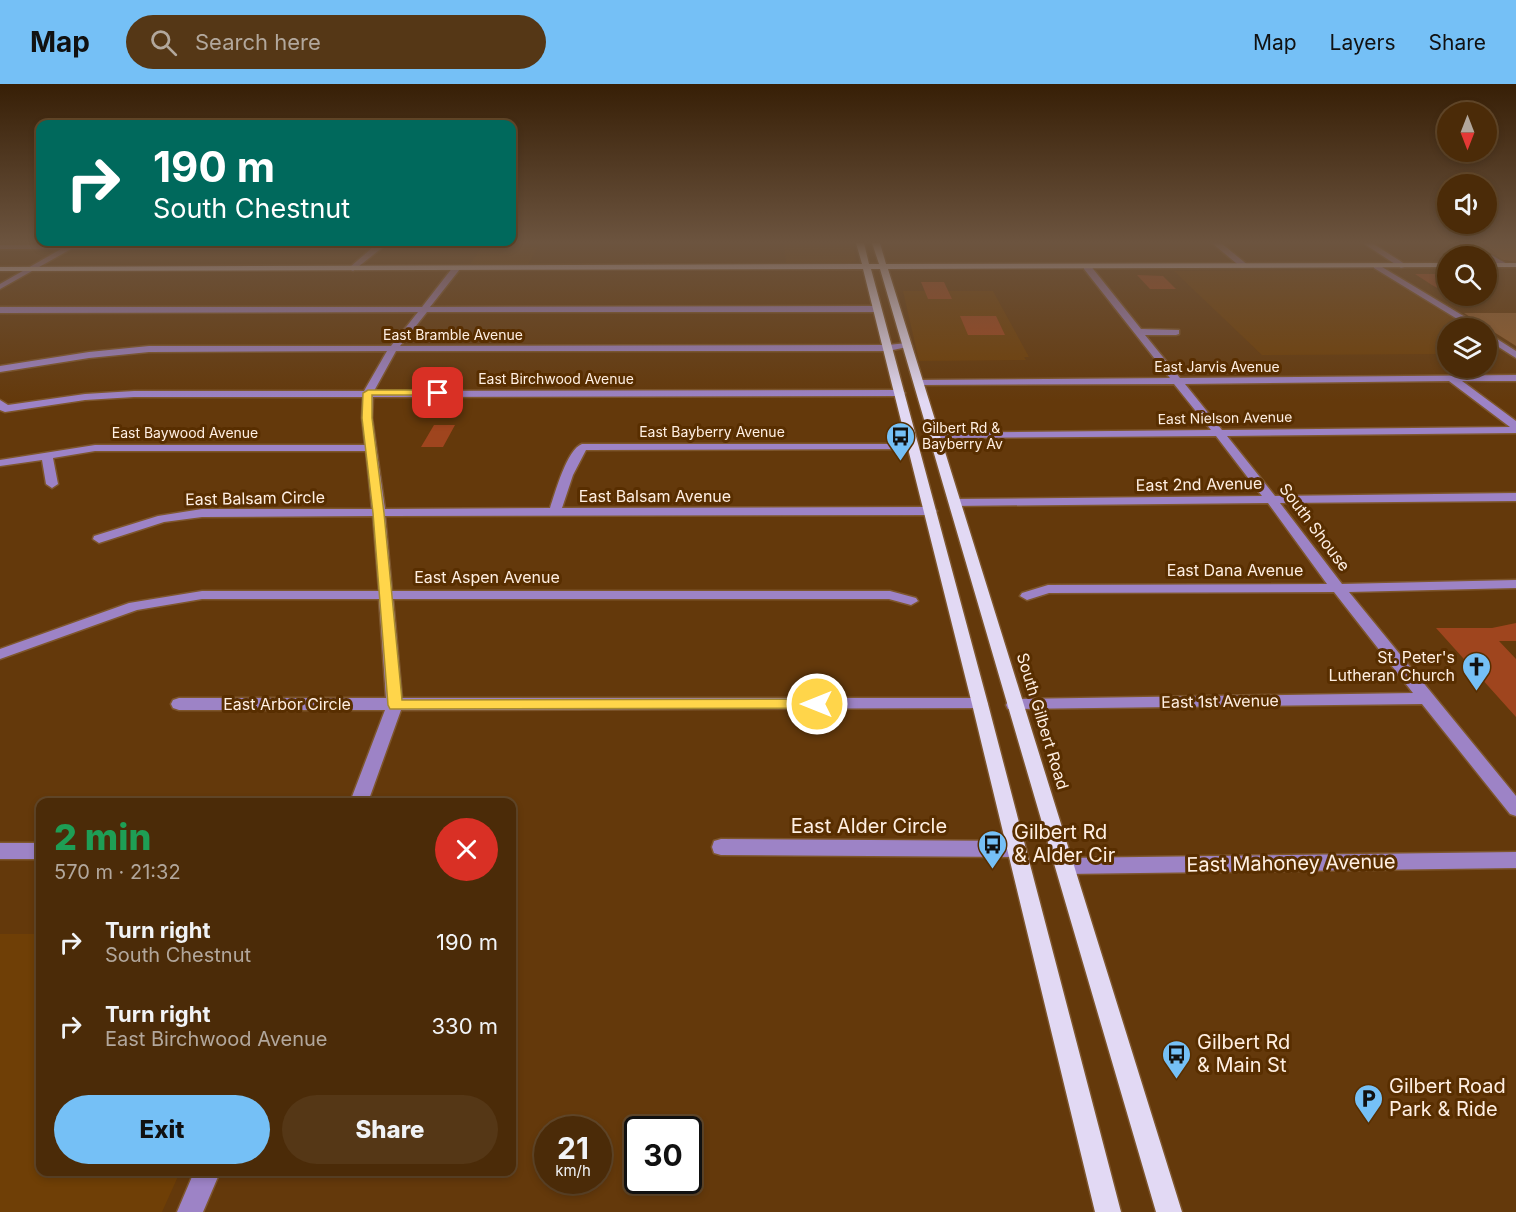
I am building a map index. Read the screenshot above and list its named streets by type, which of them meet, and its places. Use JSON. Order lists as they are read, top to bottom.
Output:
{
  "streets": {
    "main road": ["South Gilbert Road"],
    "street": [
      "East Bramble Avenue",
      "East Jarvis Avenue",
      "East Birchwood Avenue",
      "East Nielson Avenue",
      "East Bayberry Avenue",
      "East Baywood Avenue",
      "East 2nd Avenue",
      "East Balsam Avenue",
      "East Balsam Circle",
      "South Shouse",
      "East Dana Avenue",
      "East Aspen Avenue",
      "East 1st Avenue",
      "East Arbor Circle",
      "East Alder Circle",
      "East Mahoney Avenue"
    ]
  },
  "crossings": [
    ["East Bramble Avenue", "South Gilbert Road"],
    ["East Jarvis Avenue", "East Nielson Avenue"],
    ["East Jarvis Avenue", "South Shouse"],
    ["East Jarvis Avenue", "South Gilbert Road"],
    ["East Nielson Avenue", "South Shouse"],
    ["East Nielson Avenue", "South Gilbert Road"],
    ["East Bayberry Avenue", "East Balsam Avenue"],
    ["East 2nd Avenue", "South Shouse"],
    ["East 2nd Avenue", "South Gilbert Road"],
    ["East Balsam Avenue", "East Balsam Circle"],
    ["South Shouse", "East Dana Avenue"],
    ["South Shouse", "East 1st Avenue"],
    ["East 1st Avenue", "South Gilbert Road"],
    ["South Gilbert Road", "East Mahoney Avenue"]
  ],
  "places": {
    "bus stop": ["Gilbert Rd & Bayberry Av", "Gilbert Rd & Alder Cir", "Gilbert Rd & Main St"],
    "church": ["St. Peter's Lutheran Church"],
    "parking": ["Gilbert Road Park & Ride"]
  },
  "north": "bottom",
  "page": {
    "header": "Map",
    "search": "Search here",
    "nav": ["Map", "Layers", "Share"],
    "turn": ["190 m", "South Chestnut"],
    "heading": ["2 min", "570 m · 21:32"],
    "list": [
      {
        "name": "Turn right",
        "note": "South Chestnut",
        "value": "190 m"
      },
      {
        "name": "Turn right",
        "note": "East Birchwood Avenue",
        "value": "330 m"
      }
    ],
    "buttons": ["Exit", "Share"],
    "speed": "21 km/h",
    "limit": "30"
  }
}
